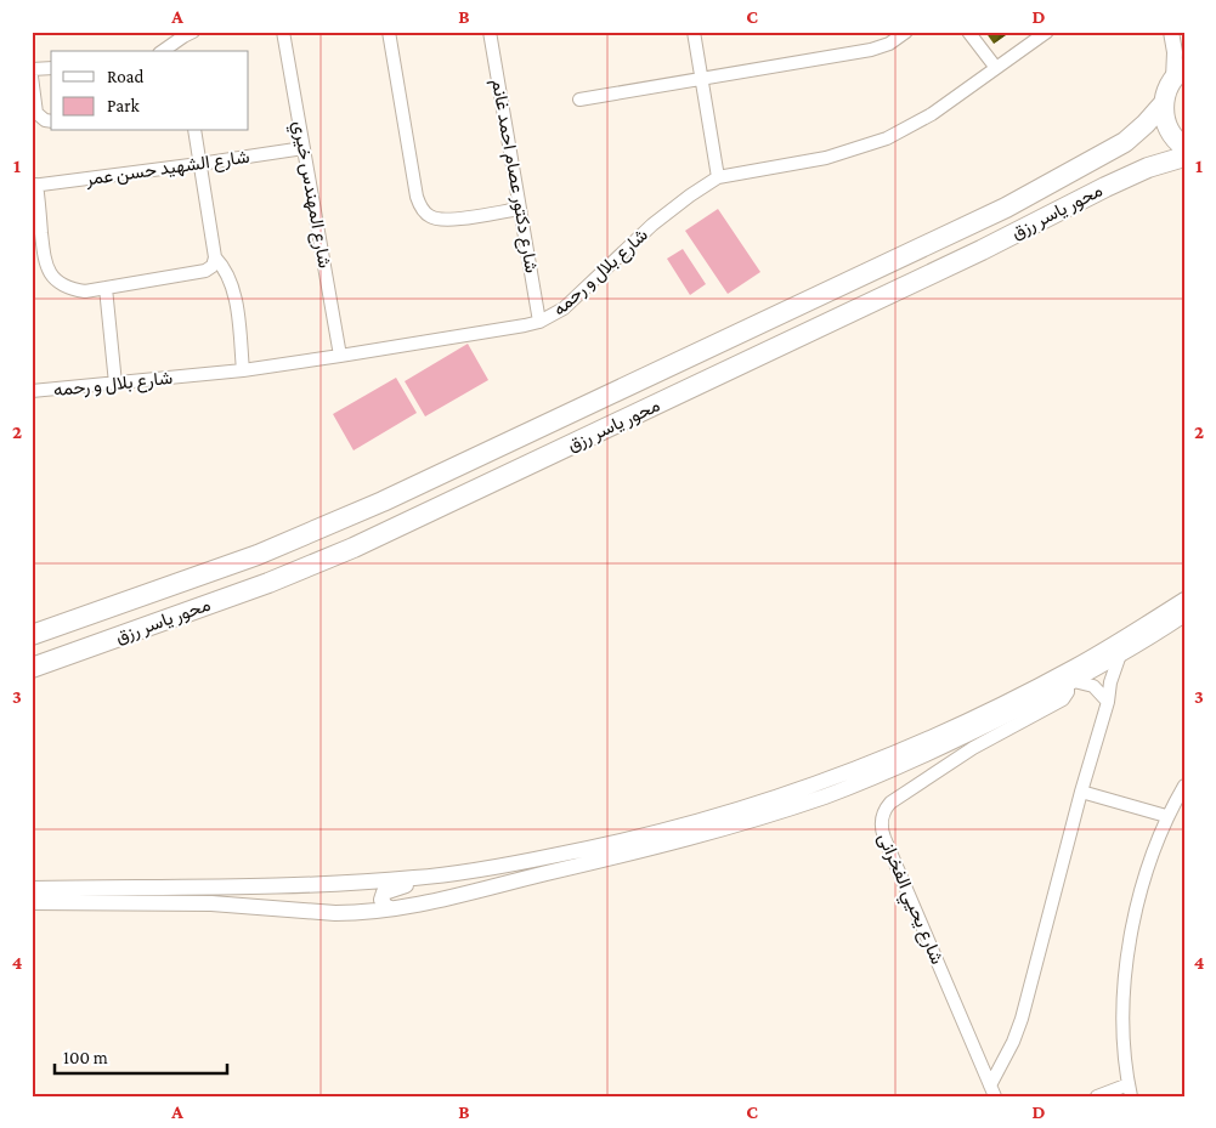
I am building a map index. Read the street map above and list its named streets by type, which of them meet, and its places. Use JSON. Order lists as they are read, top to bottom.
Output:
{
  "streets": {
    "main road": ["محور ياسر رزق"],
    "street": [
      "شارع الشهيد حسن عمر",
      "شارع دكتور عصام احمد غانم",
      "شارع المهندس خيري",
      "شارع بلال و رحمه",
      "شارع يحيي الفخرانى"
    ]
  },
  "crossings": [
    ["شارع الشهيد حسن عمر", "شارع المهندس خيري"],
    ["شارع دكتور عصام احمد غانم", "شارع بلال و رحمه"],
    ["شارع المهندس خيري", "شارع بلال و رحمه"]
  ],
  "legend": ["Road", "Park"],
  "scale_bar": "100 m",
  "grid": {
    "columns": [
      "A",
      "B",
      "C",
      "D"
    ],
    "rows": [
      "1",
      "2",
      "3",
      "4"
    ]
  }
}
